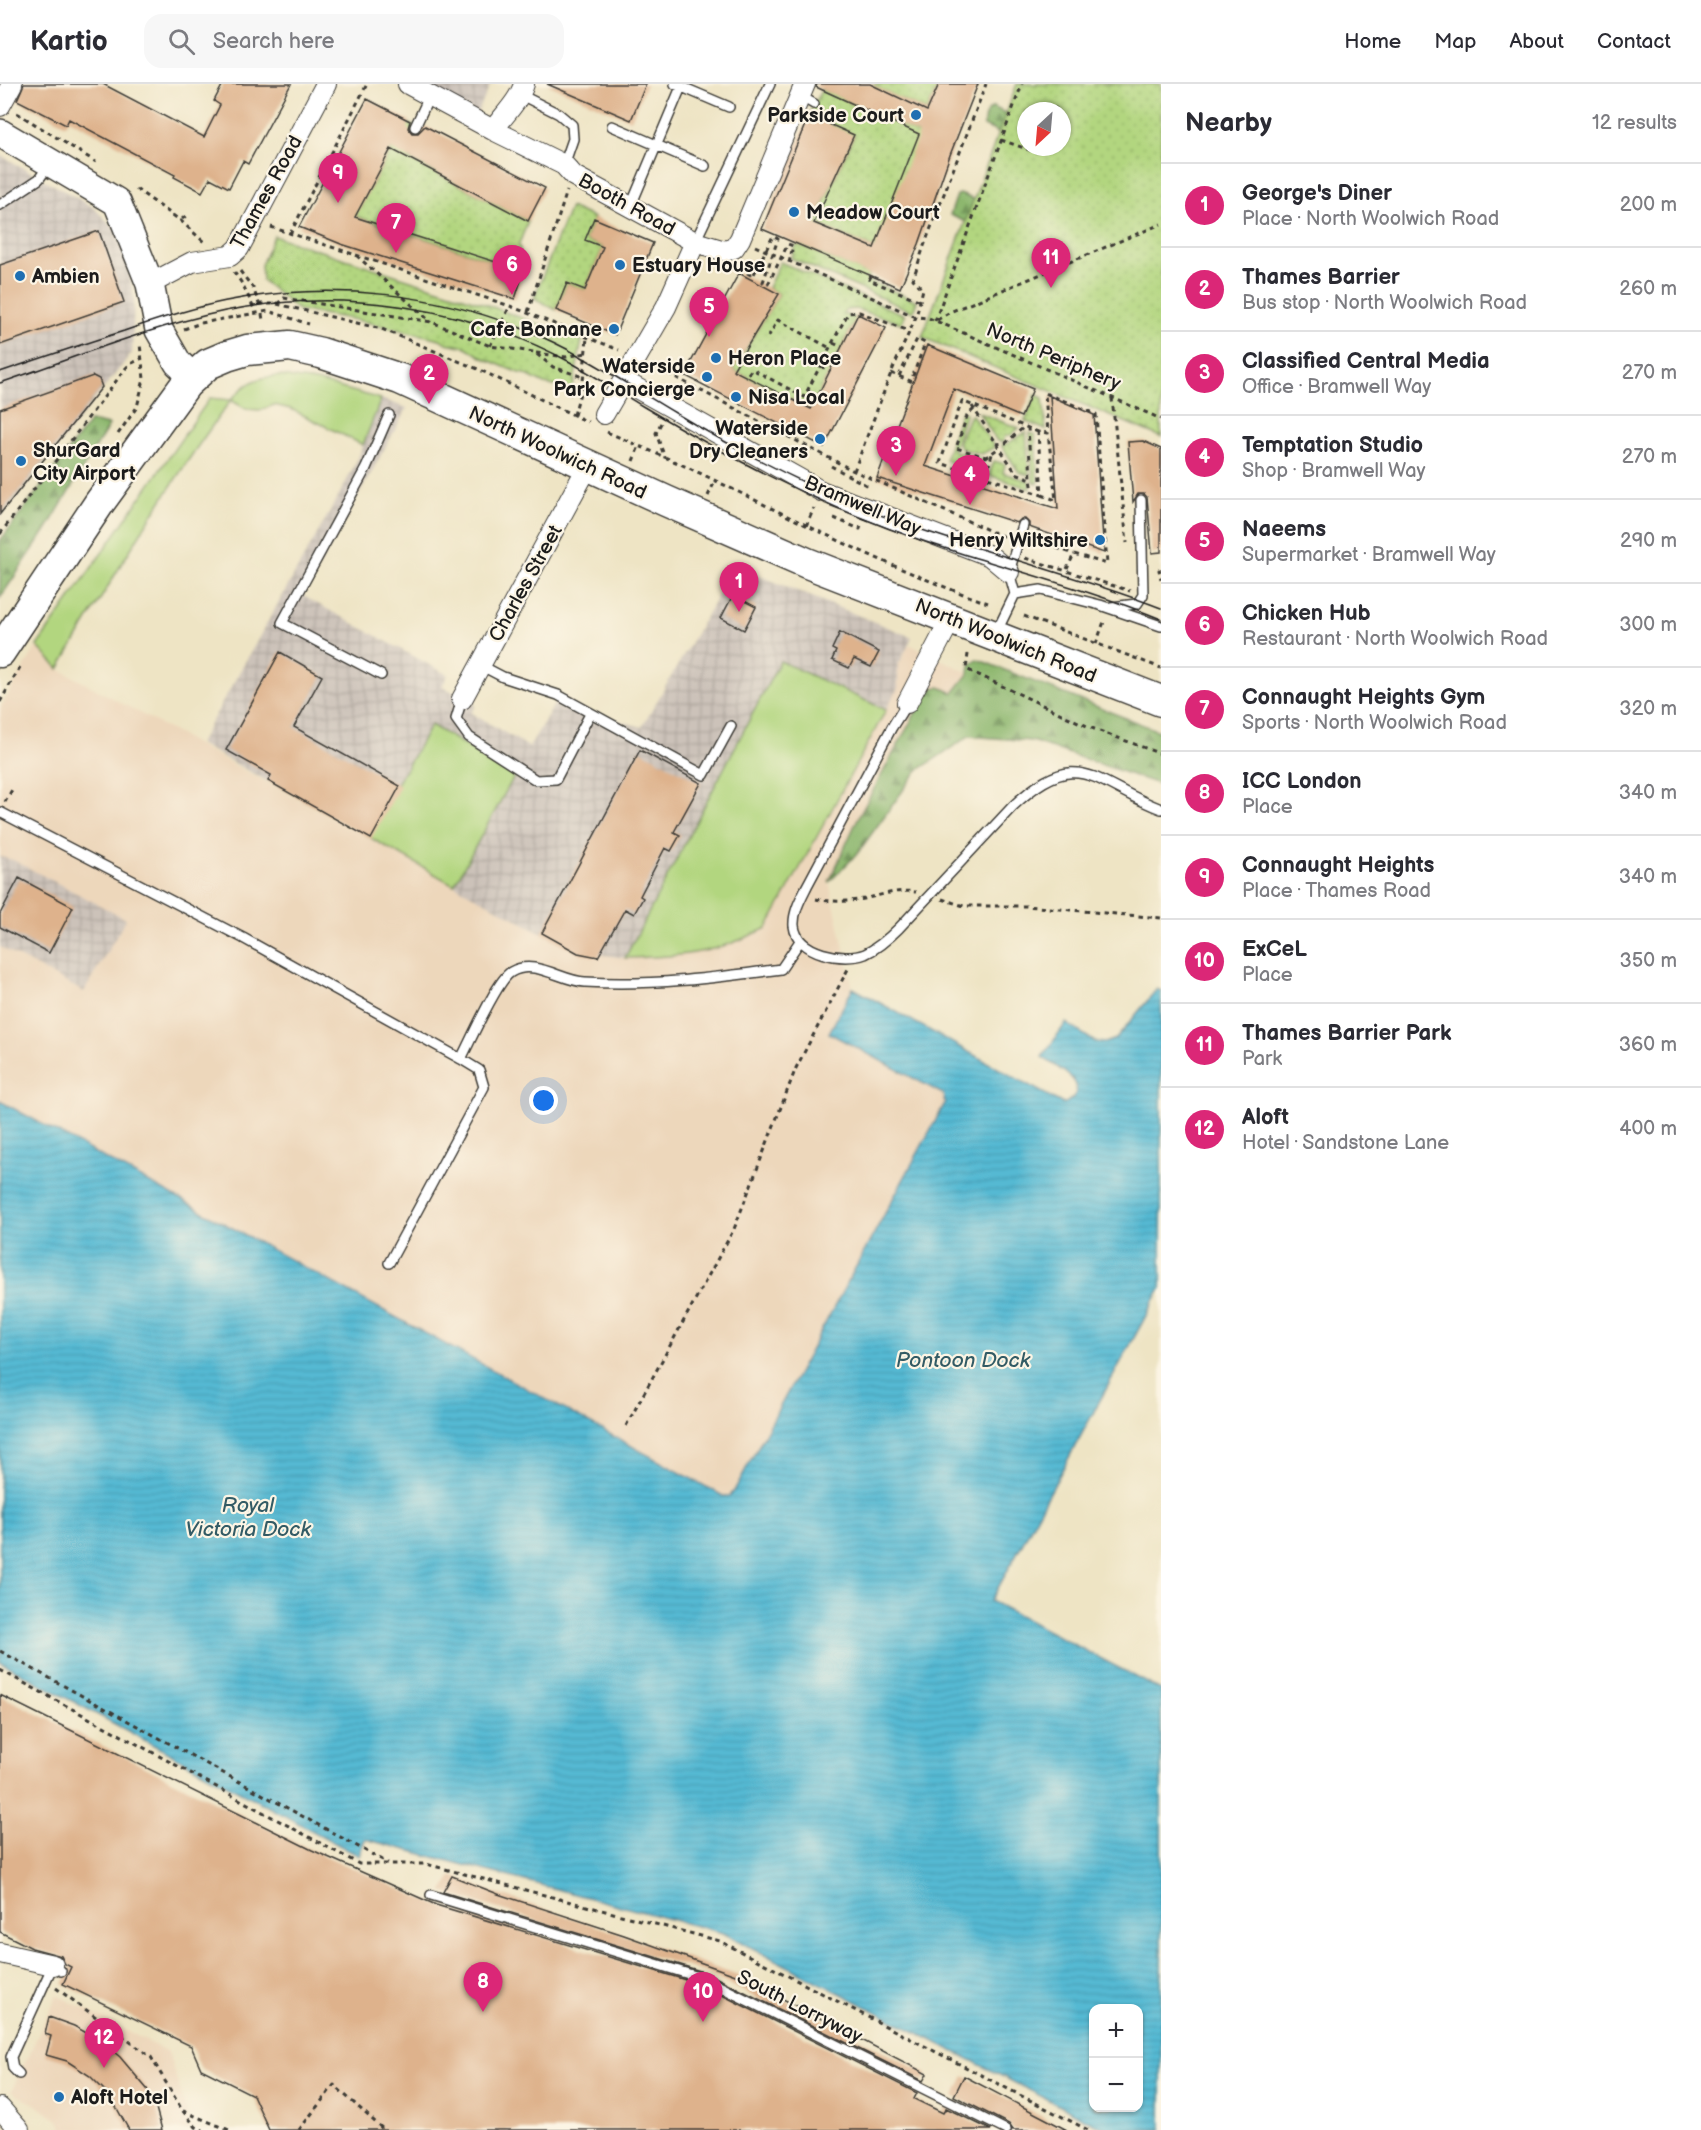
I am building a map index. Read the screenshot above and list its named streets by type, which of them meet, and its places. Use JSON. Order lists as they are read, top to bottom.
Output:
{
  "streets": {
    "main road": ["North Woolwich Road"],
    "street": [
      "Thames Road",
      "Booth Road",
      "Bramwell Way",
      "Charles Street"
    ],
    "lane": ["South Lorryway"],
    "path": ["North Periphery"]
  },
  "crossings": [
    ["North Woolwich Road", "Charles Street"]
  ],
  "water": ["Pontoon Dock", "Royal Victoria Dock"],
  "places": [
    "Parkside Court",
    "Meadow Court",
    "Estuary House",
    "Ambien",
    "Cafe Bonnane",
    "Heron Place",
    "Waterside Park Concierge",
    "Nisa Local",
    "Waterside Dry Cleaners",
    "ShurGard City Airport",
    "Henry Wiltshire",
    "Aloft Hotel"
  ],
  "north": "bottom left",
  "page": {
    "header": "Kartio",
    "search": "Search here",
    "nav": [
      "Home",
      "Map",
      "About",
      "Contact"
    ],
    "heading": ["Nearby", "12 results"],
    "pins": [
      "9",
      "7",
      "11",
      "6",
      "5",
      "2",
      "3",
      "4",
      "1",
      "8",
      "10",
      "12"
    ],
    "list": [
      {
        "mark": "1",
        "name": "George's Diner",
        "note": "Place · North Woolwich Road",
        "value": "200 m"
      },
      {
        "mark": "2",
        "name": "Thames Barrier",
        "note": "Bus stop · North Woolwich Road",
        "value": "260 m"
      },
      {
        "mark": "3",
        "name": "Classified Central Media",
        "note": "Office · Bramwell Way",
        "value": "270 m"
      },
      {
        "mark": "4",
        "name": "Temptation Studio",
        "note": "Shop · Bramwell Way",
        "value": "270 m"
      },
      {
        "mark": "5",
        "name": "Naeems",
        "note": "Supermarket · Bramwell Way",
        "value": "290 m"
      },
      {
        "mark": "6",
        "name": "Chicken Hub",
        "note": "Restaurant · North Woolwich Road",
        "value": "300 m"
      },
      {
        "mark": "7",
        "name": "Connaught Heights Gym",
        "note": "Sports · North Woolwich Road",
        "value": "320 m"
      },
      {
        "mark": "8",
        "name": "ICC London",
        "note": "Place",
        "value": "340 m"
      },
      {
        "mark": "9",
        "name": "Connaught Heights",
        "note": "Place · Thames Road",
        "value": "340 m"
      },
      {
        "mark": "10",
        "name": "ExCeL",
        "note": "Place",
        "value": "350 m"
      },
      {
        "mark": "11",
        "name": "Thames Barrier Park",
        "note": "Park",
        "value": "360 m"
      },
      {
        "mark": "12",
        "name": "Aloft",
        "note": "Hotel · Sandstone Lane",
        "value": "400 m"
      }
    ],
    "map_buttons": ["+", "−"]
  }
}
